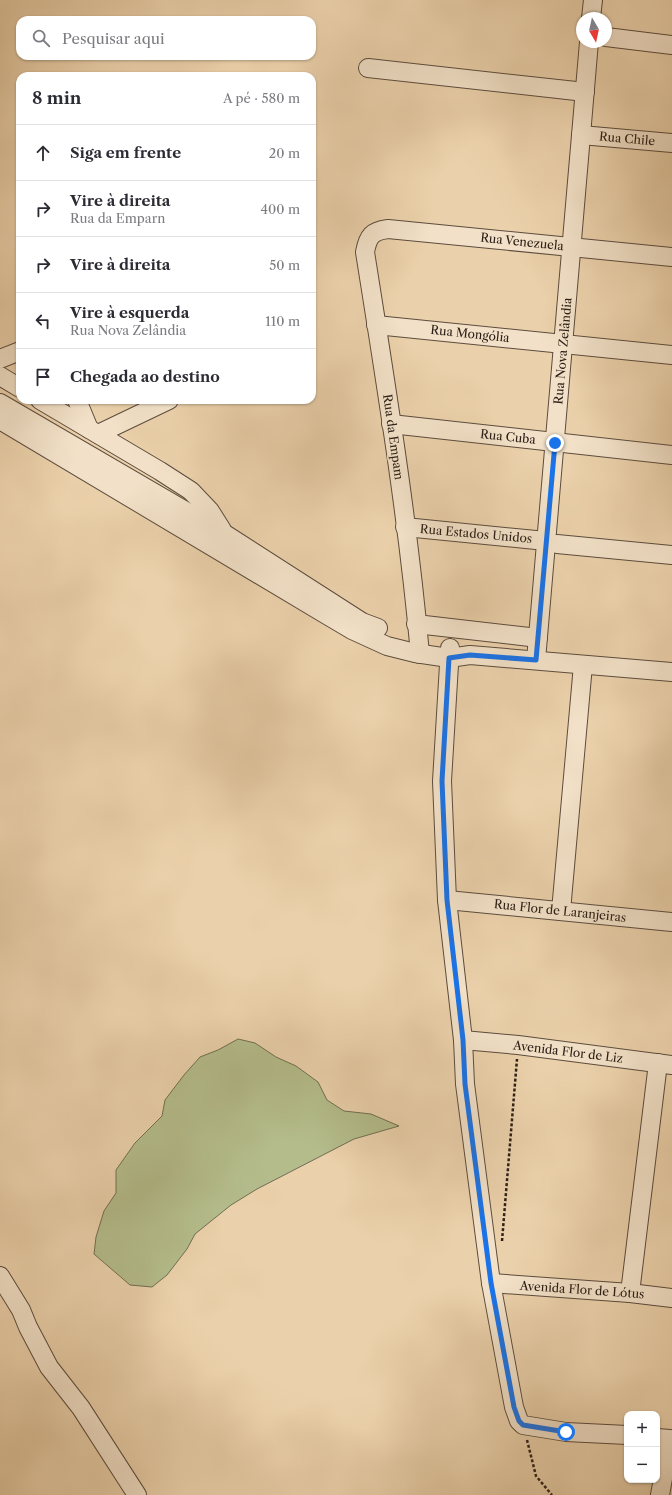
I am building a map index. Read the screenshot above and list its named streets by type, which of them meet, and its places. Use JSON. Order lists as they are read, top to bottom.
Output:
{
  "streets": {
    "street": [
      "Rua Chile",
      "Rua Venezuela",
      "Rua Mongólia",
      "Rua Nova Zelândia",
      "Rua da Empam",
      "Rua Cuba",
      "Rua Estados Unidos",
      "Rua Flor de Laranjeiras",
      "Avenida Flor de Liz",
      "Avenida Flor de Lótus"
    ]
  },
  "crossings": [
    ["Rua Chile", "Rua Nova Zelândia"],
    ["Rua Venezuela", "Rua Nova Zelândia"],
    ["Rua Venezuela", "Rua da Empam"],
    ["Rua Mongólia", "Rua Nova Zelândia"],
    ["Rua Mongólia", "Rua da Empam"],
    ["Rua Nova Zelândia", "Rua Cuba"],
    ["Rua Nova Zelândia", "Rua Estados Unidos"],
    ["Rua da Empam", "Rua Cuba"],
    ["Rua da Empam", "Rua Estados Unidos"]
  ],
  "north": "bottom",
  "page": {
    "search": "Pesquisar aqui",
    "heading": ["8 min", "A pé · 580 m"],
    "list": [
      ["Siga em frente", "20 m"],
      ["Vire à direita", "Rua da Emparn", "400 m"],
      ["Vire à direita", "50 m"],
      ["Vire à esquerda", "Rua Nova Zelândia", "110 m"],
      "Chegada ao destino"
    ],
    "map_buttons": ["+", "−"]
  }
}
